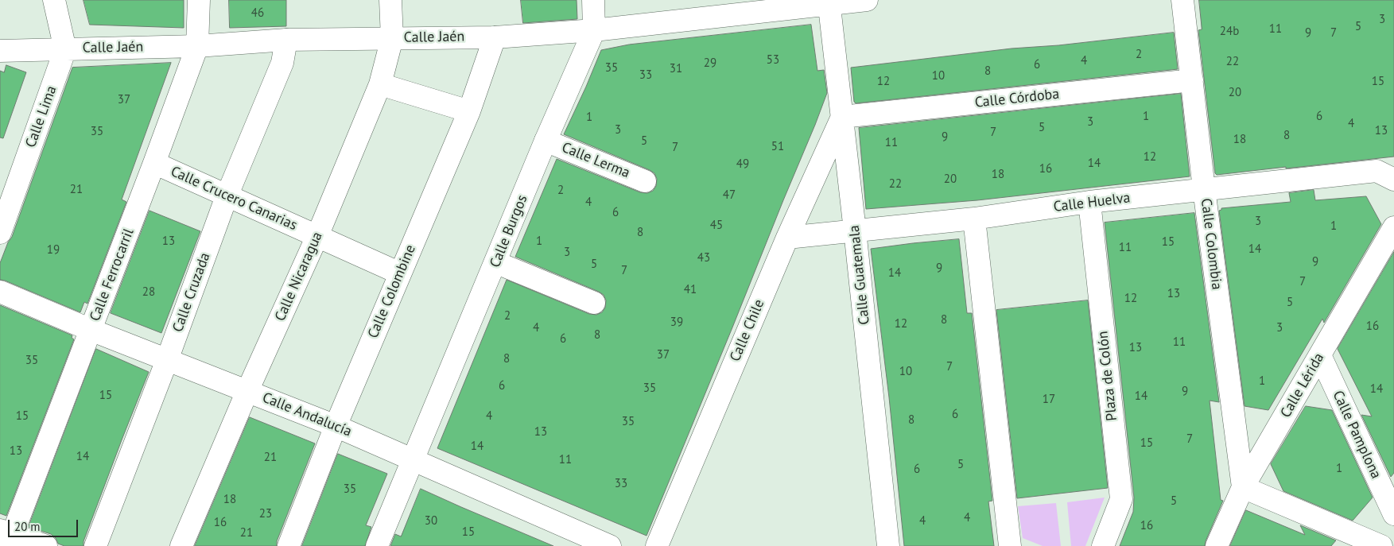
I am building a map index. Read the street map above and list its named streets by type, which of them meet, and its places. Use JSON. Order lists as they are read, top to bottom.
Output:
{
  "streets": {
    "street": [
      "Calle Jaén",
      "Calle Córdoba",
      "Calle Lima",
      "Calle Lerma",
      "Calle Crucero Canarias",
      "Calle Huelva",
      "Calle Burgos",
      "Calle Colombia",
      "Calle Ferrocarril",
      "Calle Guatemala",
      "Calle Nicaragua",
      "Calle Colombine",
      "Calle Cruzada",
      "Calle Chile",
      "Plaza de Colón",
      "Calle Lérida",
      "Calle Andalucía",
      "Calle Pamplona"
    ]
  },
  "crossings": [
    ["Calle Jaén", "Calle Lima"],
    ["Calle Jaén", "Calle Burgos"],
    ["Calle Jaén", "Calle Ferrocarril"],
    ["Calle Jaén", "Calle Guatemala"],
    ["Calle Jaén", "Calle Nicaragua"],
    ["Calle Jaén", "Calle Colombine"],
    ["Calle Jaén", "Calle Cruzada"],
    ["Calle Córdoba", "Calle Colombia"],
    ["Calle Córdoba", "Calle Guatemala"],
    ["Calle Córdoba", "Calle Chile"],
    ["Calle Lerma", "Calle Burgos"],
    ["Calle Crucero Canarias", "Calle Ferrocarril"],
    ["Calle Crucero Canarias", "Calle Nicaragua"],
    ["Calle Crucero Canarias", "Calle Colombine"],
    ["Calle Crucero Canarias", "Calle Cruzada"],
    ["Calle Huelva", "Calle Colombia"],
    ["Calle Huelva", "Calle Guatemala"],
    ["Calle Huelva", "Calle Chile"],
    ["Calle Huelva", "Plaza de Colón"],
    ["Calle Burgos", "Calle Andalucía"],
    ["Calle Colombia", "Calle Lérida"],
    ["Calle Ferrocarril", "Calle Andalucía"],
    ["Calle Guatemala", "Calle Chile"],
    ["Calle Nicaragua", "Calle Andalucía"],
    ["Calle Colombine", "Calle Andalucía"],
    ["Calle Cruzada", "Calle Andalucía"],
    ["Calle Lérida", "Calle Pamplona"]
  ],
  "house_numbers": [
    "46",
    "3",
    "5",
    "11",
    "24b",
    "9",
    "7",
    "2",
    "53",
    "4",
    "22",
    "29",
    "6",
    "35",
    "31",
    "8",
    "33",
    "10",
    "12",
    "15",
    "20",
    "37",
    "1",
    "6",
    "1",
    "3",
    "4",
    "5",
    "3",
    "13",
    "35",
    "7",
    "8",
    "9",
    "18",
    "5",
    "11",
    "51",
    "7",
    "12",
    "14",
    "49",
    "16",
    "18",
    "20",
    "22",
    "21",
    "2",
    "47",
    "4",
    "6",
    "3",
    "45",
    "1",
    "8",
    "13",
    "1",
    "15",
    "11",
    "14",
    "19",
    "3",
    "43",
    "9",
    "5",
    "9",
    "7",
    "14",
    "7",
    "41",
    "28",
    "13",
    "12",
    "5",
    "2",
    "8",
    "39",
    "12",
    "16",
    "4",
    "3",
    "8",
    "6",
    "11",
    "13",
    "37",
    "8",
    "35",
    "7",
    "10",
    "1",
    "6",
    "35",
    "14",
    "9",
    "15",
    "14",
    "17",
    "6",
    "15",
    "4",
    "8",
    "35",
    "13",
    "7",
    "15",
    "14",
    "13",
    "14",
    "21",
    "11",
    "5",
    "1",
    "6",
    "33",
    "35",
    "18",
    "5",
    "23",
    "4",
    "30",
    "4",
    "16",
    "16",
    "15",
    "21"
  ],
  "scale_bar": "20 m"
}
